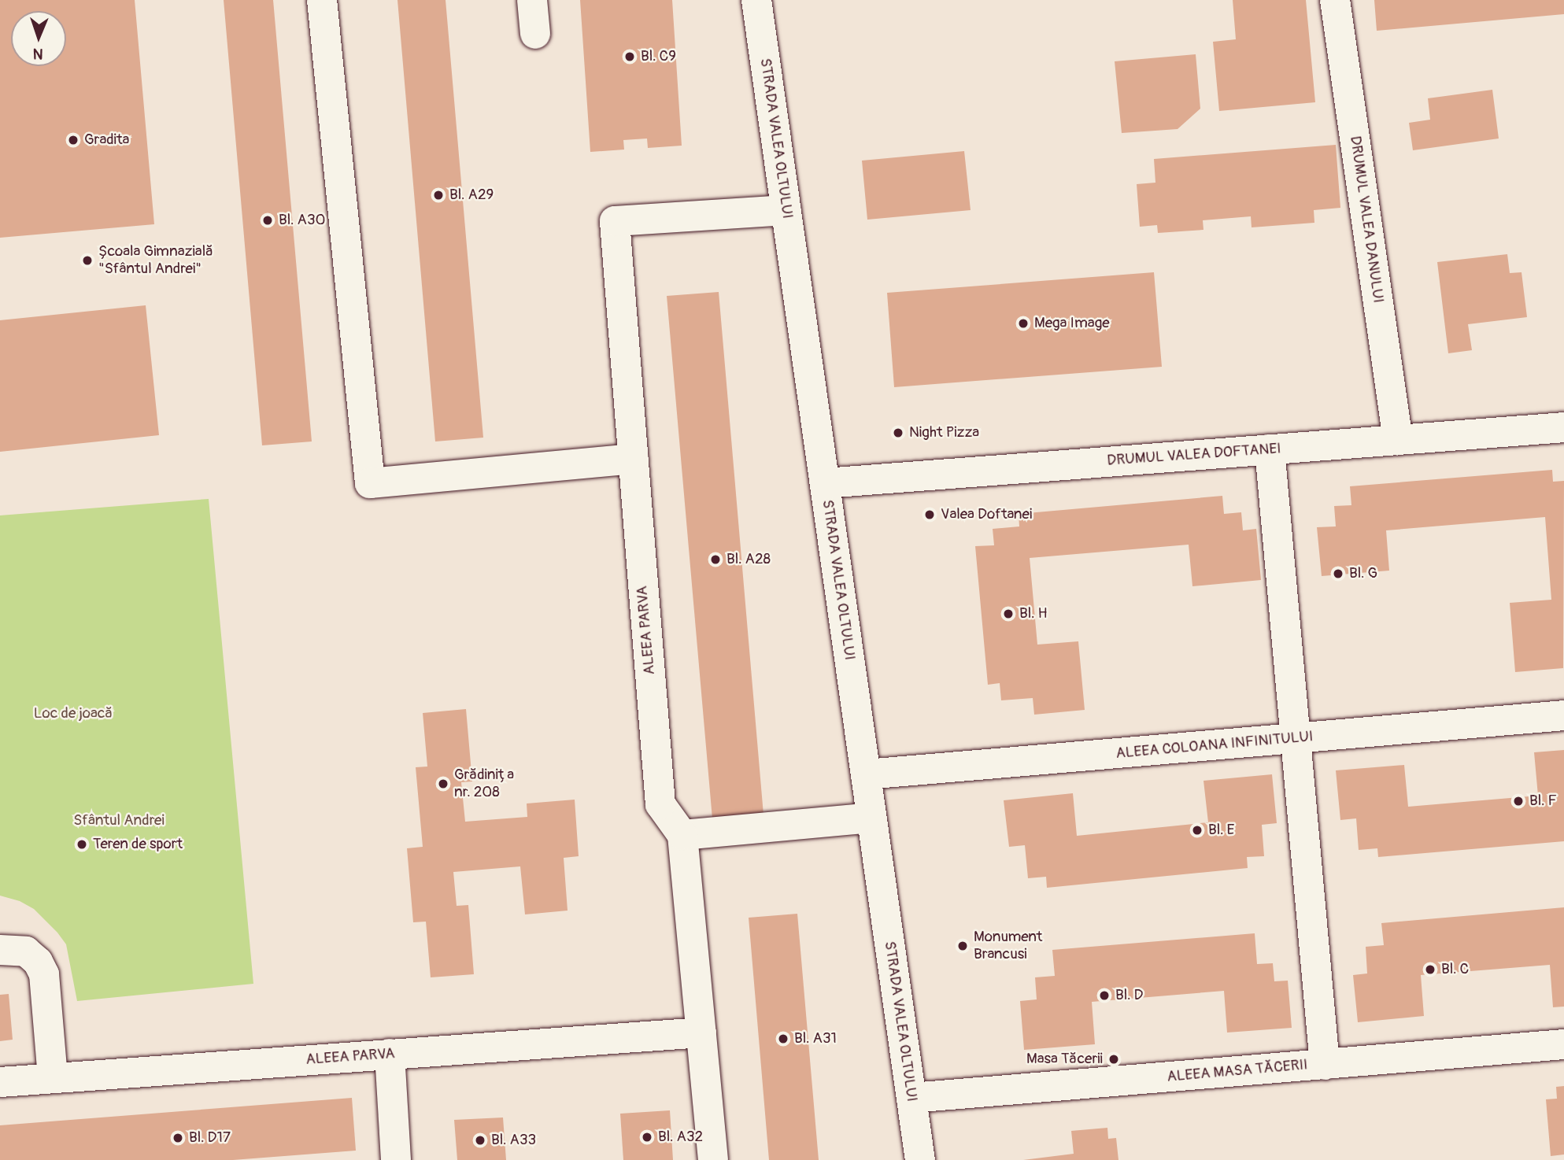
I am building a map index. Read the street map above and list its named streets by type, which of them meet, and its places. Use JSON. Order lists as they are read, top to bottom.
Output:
{
  "streets": {
    "street": [
      "STRADA VALEA OLTULUI",
      "DRUMUL VALEA DANULUI",
      "DRUMUL VALEA DOFTANEI",
      "ALEEA PARVA",
      "ALEEA COLOANA INFINITULUI",
      "ALEEA MASA TĂCERII"
    ]
  },
  "crossings": [
    ["STRADA VALEA OLTULUI", "DRUMUL VALEA DOFTANEI"],
    ["STRADA VALEA OLTULUI", "ALEEA PARVA"],
    ["STRADA VALEA OLTULUI", "ALEEA COLOANA INFINITULUI"],
    ["STRADA VALEA OLTULUI", "ALEEA MASA TĂCERII"],
    ["DRUMUL VALEA DANULUI", "DRUMUL VALEA DOFTANEI"]
  ],
  "parks": ["Loc de joacă", "Sfântul Andrei"],
  "places": [
    "Bl. C9",
    "Gradita",
    "Bl. A29",
    "Bl. A30",
    "Școala Gimnazială \"Sfântul Andrei\"",
    "Mega Image",
    "Night Pizza",
    "Valea Doftanei",
    "Bl. A28",
    "Bl. G",
    "Bl. H",
    "Grădinița nr. 208",
    "Bl. F",
    "Bl. E",
    "Teren de sport",
    "Monument Brancusi",
    "Bl. C",
    "Bl. D",
    "Bl. A31",
    "Masa Tăcerii",
    "Bl. A32",
    "Bl. D17",
    "Bl. A33"
  ],
  "north": "bottom"
}
